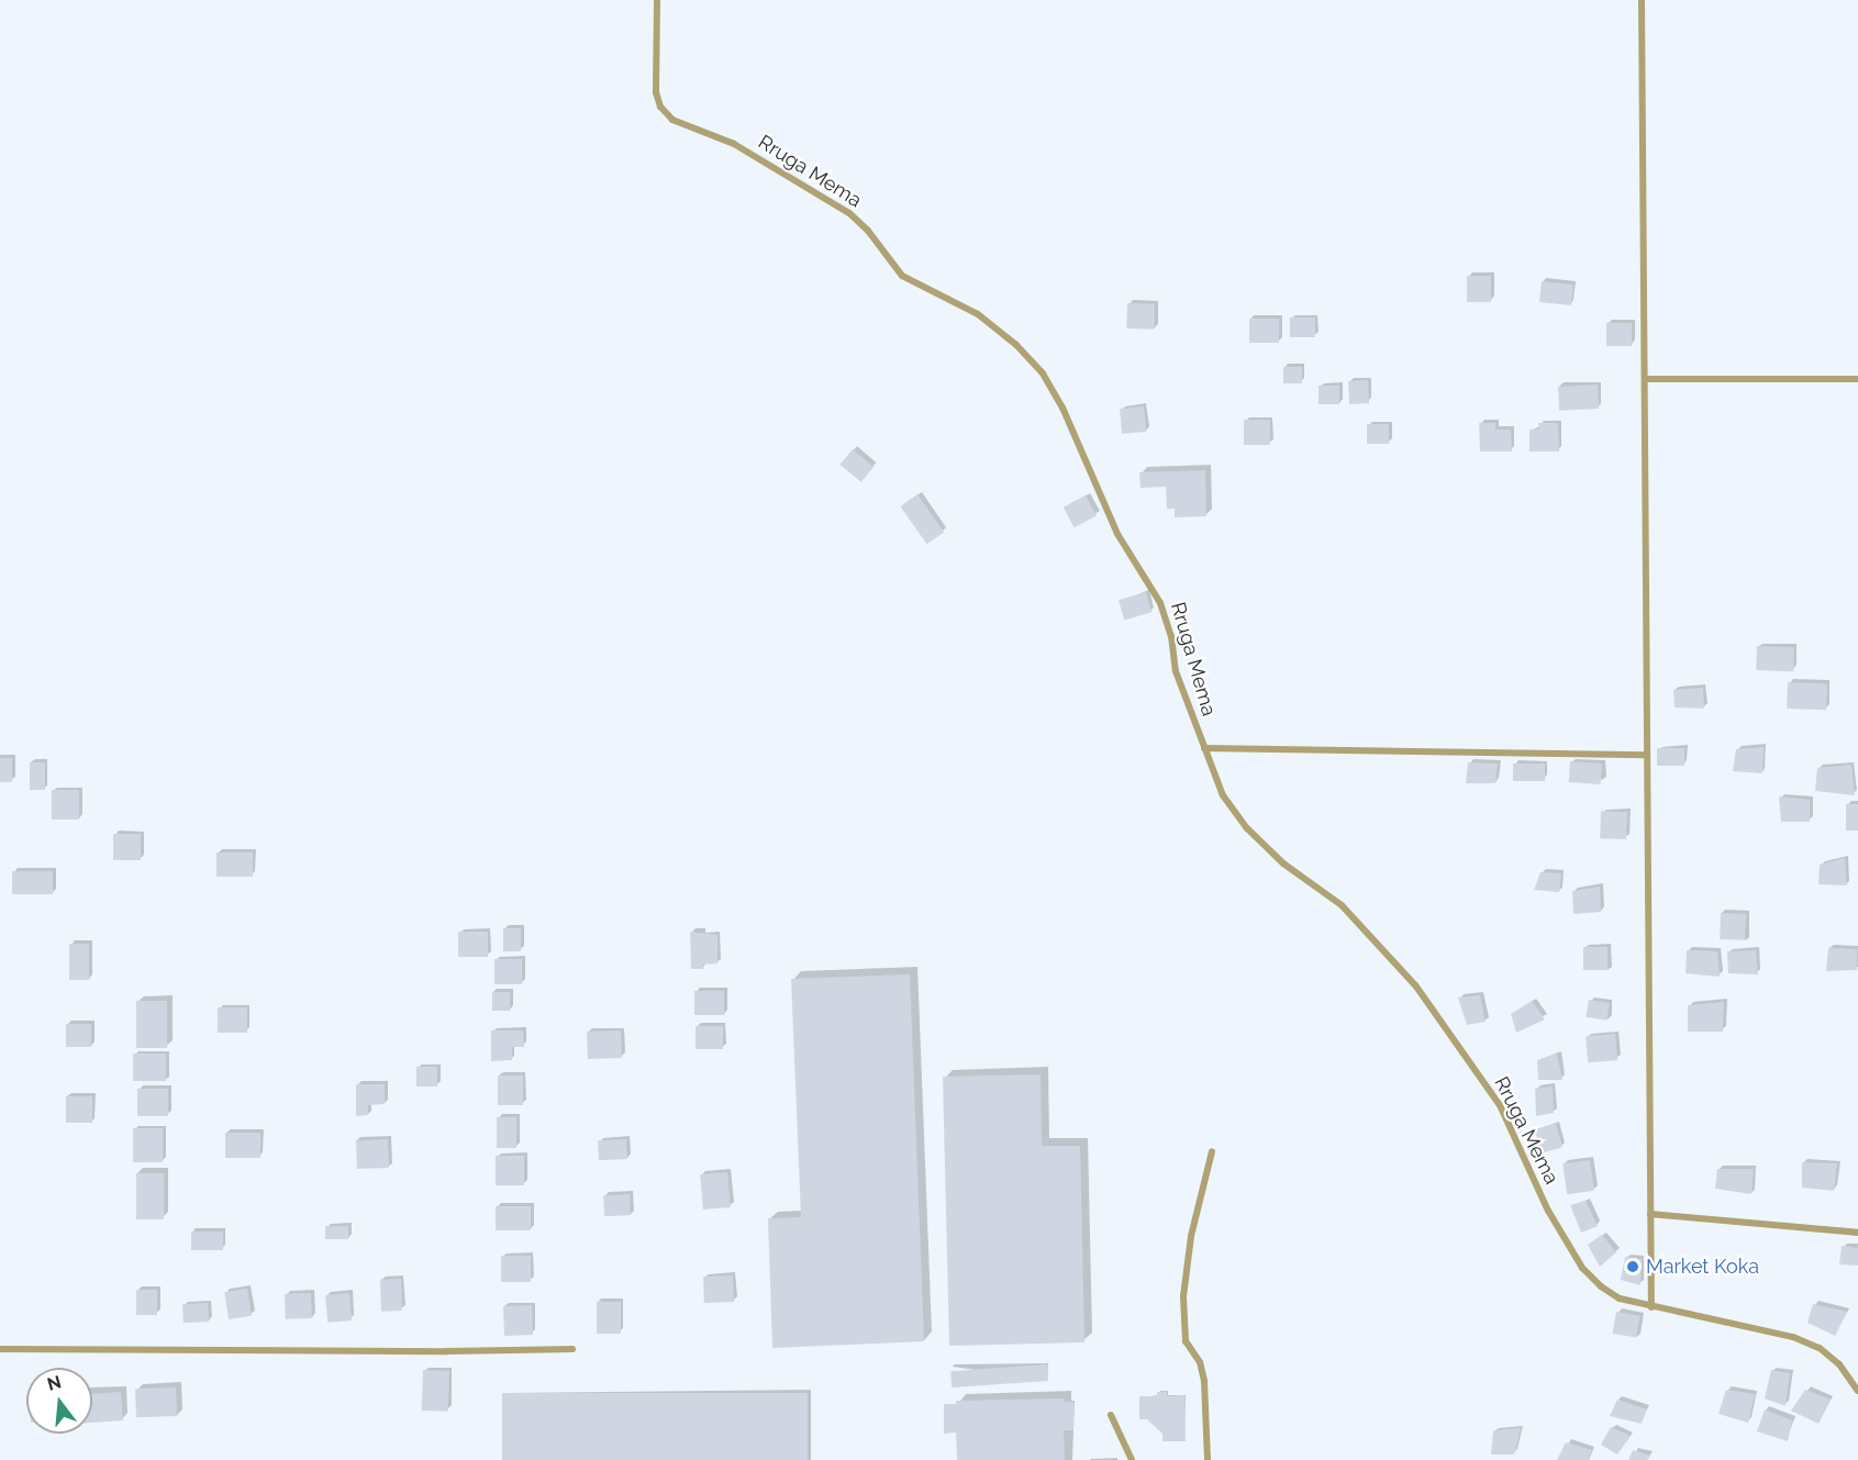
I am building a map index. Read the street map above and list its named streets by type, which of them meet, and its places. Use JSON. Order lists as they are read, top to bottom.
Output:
{
  "streets": {
    "lane": ["Rruga Mema"]
  },
  "places": ["Market Koka"],
  "north": "top"
}
